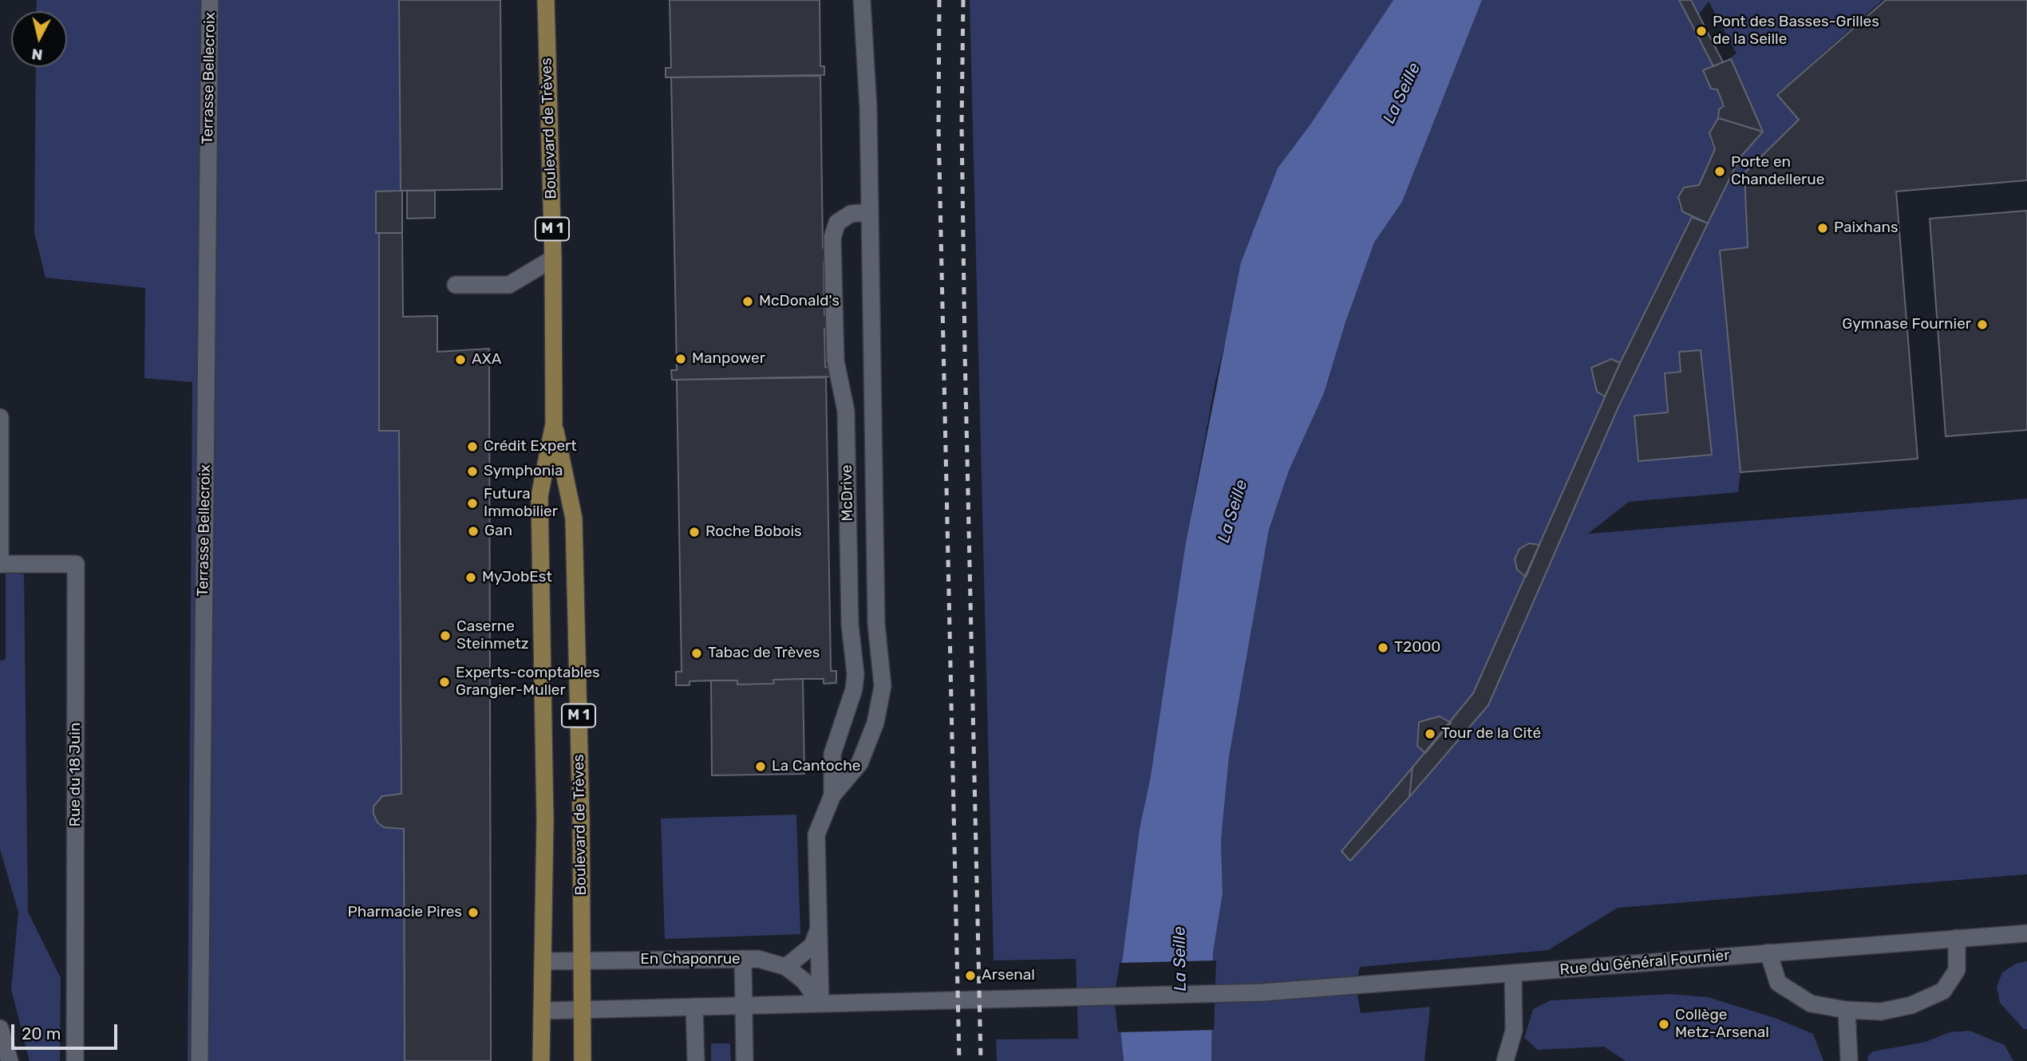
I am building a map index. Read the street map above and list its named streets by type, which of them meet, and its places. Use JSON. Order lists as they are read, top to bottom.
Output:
{
  "streets": {
    "main road": ["Boulevard de Trèves", "M 1"],
    "street": [
      "Terrasse Bellecroix",
      "McDrive",
      "Rue du 18 Juin",
      "En Chaponrue",
      "Rue du Général Fournier"
    ]
  },
  "crossings": [
    ["Boulevard de Trèves", "En Chaponrue"],
    ["En Chaponrue", "Rue du Général Fournier"]
  ],
  "water": ["La Seille"],
  "places": [
    "Pont des Basses-Grilles de la Seille",
    "Porte en Chandellerue",
    "Paixhans",
    "McDonald's",
    "Gymnase Fournier",
    "Manpower",
    "AXA",
    "Crédit Expert",
    "Symphonia",
    "Futura Immobilier",
    "Gan",
    "Roche Bobois",
    "MyJobEst",
    "Caserne Steinmetz",
    "T2000",
    "Tabac de Trèves",
    "Experts-comptables Grangier-Muller",
    "Tour de la Cité",
    "La Cantoche",
    "Pharmacie Pires",
    "Arsenal",
    "Collège Metz-Arsenal"
  ],
  "scale_bar": "20 m",
  "north": "bottom"
}
